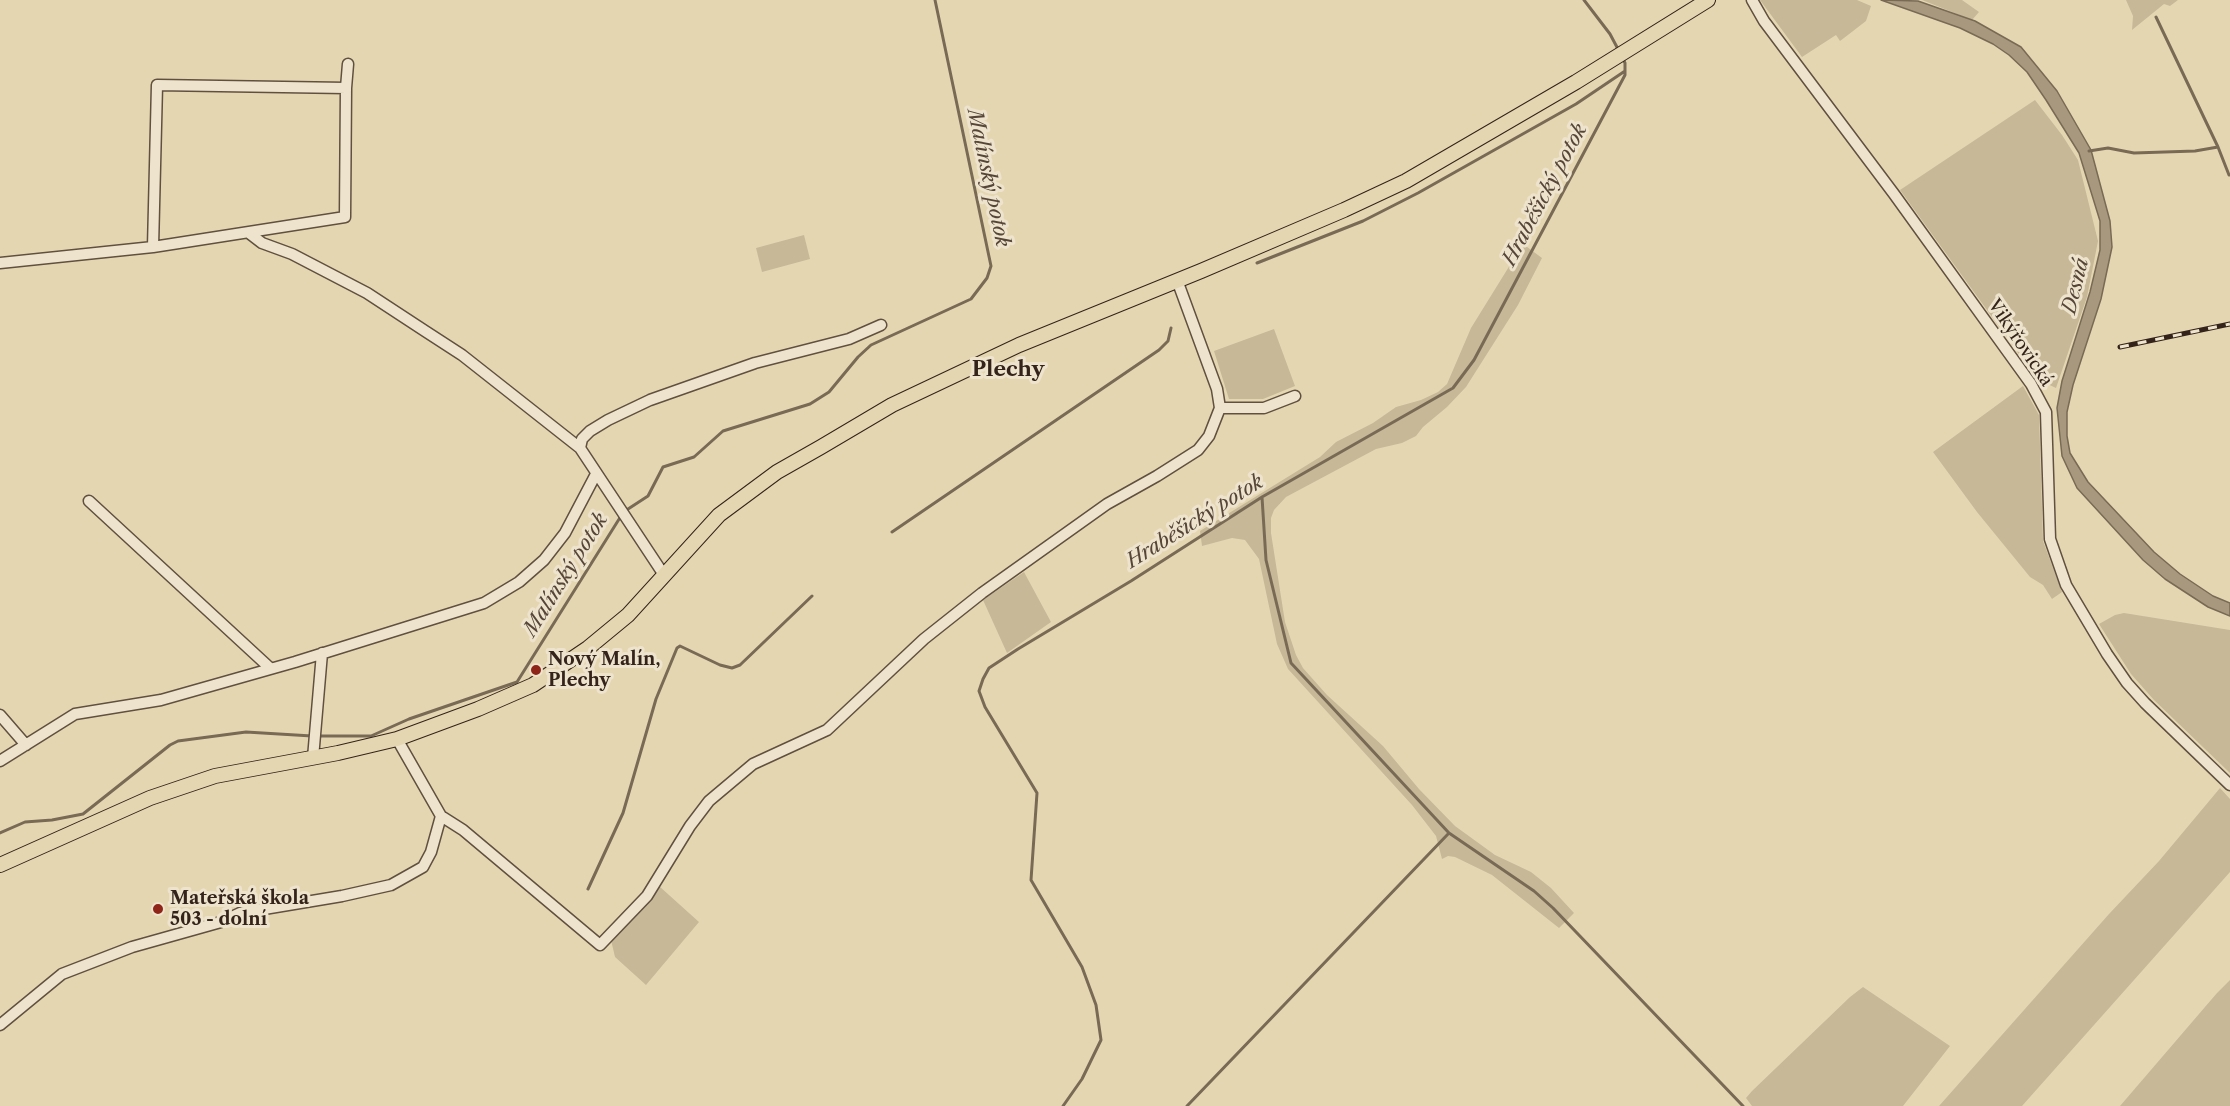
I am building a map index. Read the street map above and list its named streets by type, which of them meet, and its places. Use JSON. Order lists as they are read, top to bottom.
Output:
{
  "streets": {
    "street": ["Vikýřovická"]
  },
  "districts": ["Plechy"],
  "water": ["Malínský potok", "Hraběšický potok", "Desná"],
  "places": ["Nový Malín, Plechy", "Mateřská škola 503 - dolní"]
}
